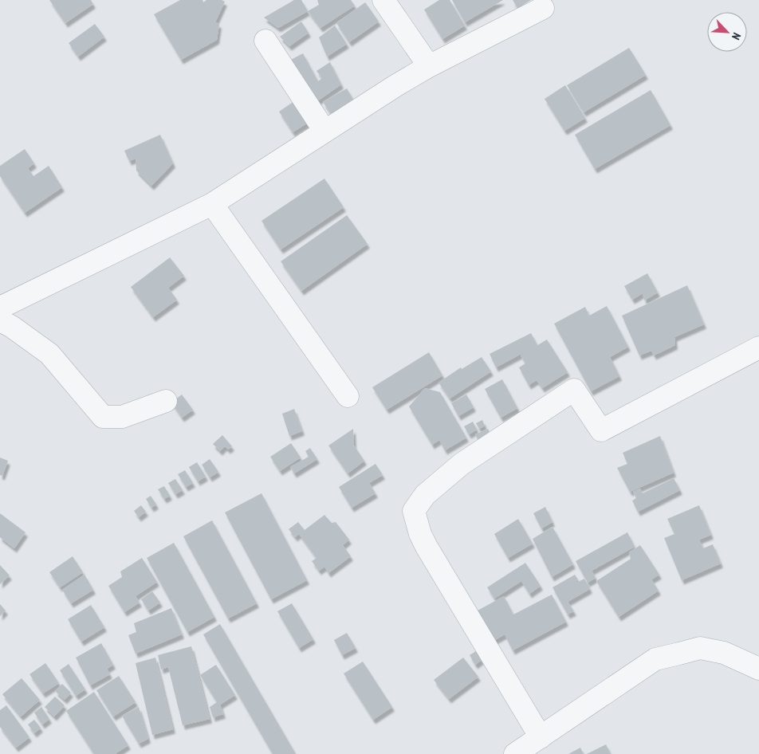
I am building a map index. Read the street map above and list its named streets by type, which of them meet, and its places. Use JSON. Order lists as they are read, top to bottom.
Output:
{
  "north": "bottom right"
}
